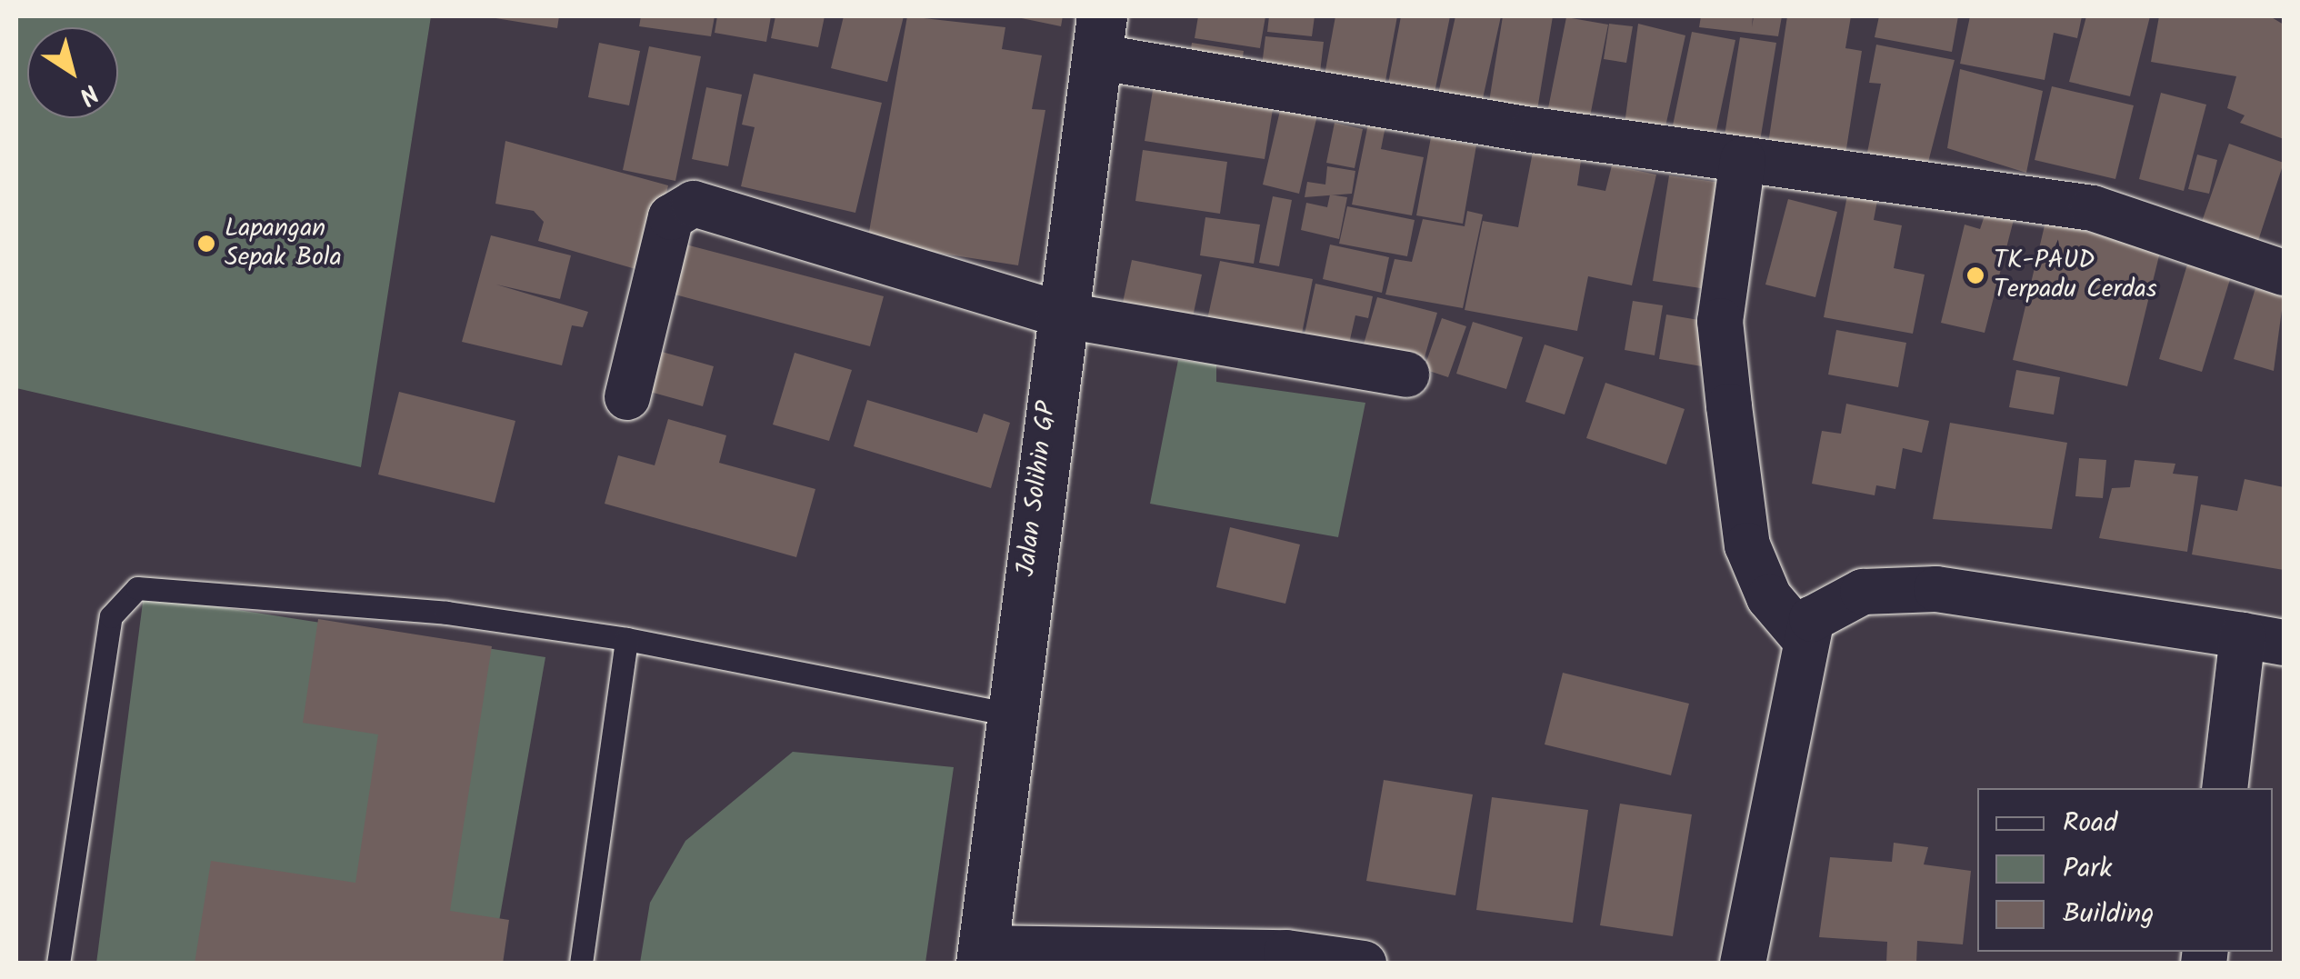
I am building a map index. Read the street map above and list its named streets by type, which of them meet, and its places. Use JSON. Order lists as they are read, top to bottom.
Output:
{
  "streets": {
    "main road": ["Jalan Solihin GP"]
  },
  "places": ["Lapangan Sepak Bola", "TK-PAUD Terpadu Cerdas"],
  "legend": ["Road", "Park", "Building"],
  "north": "bottom right"
}
